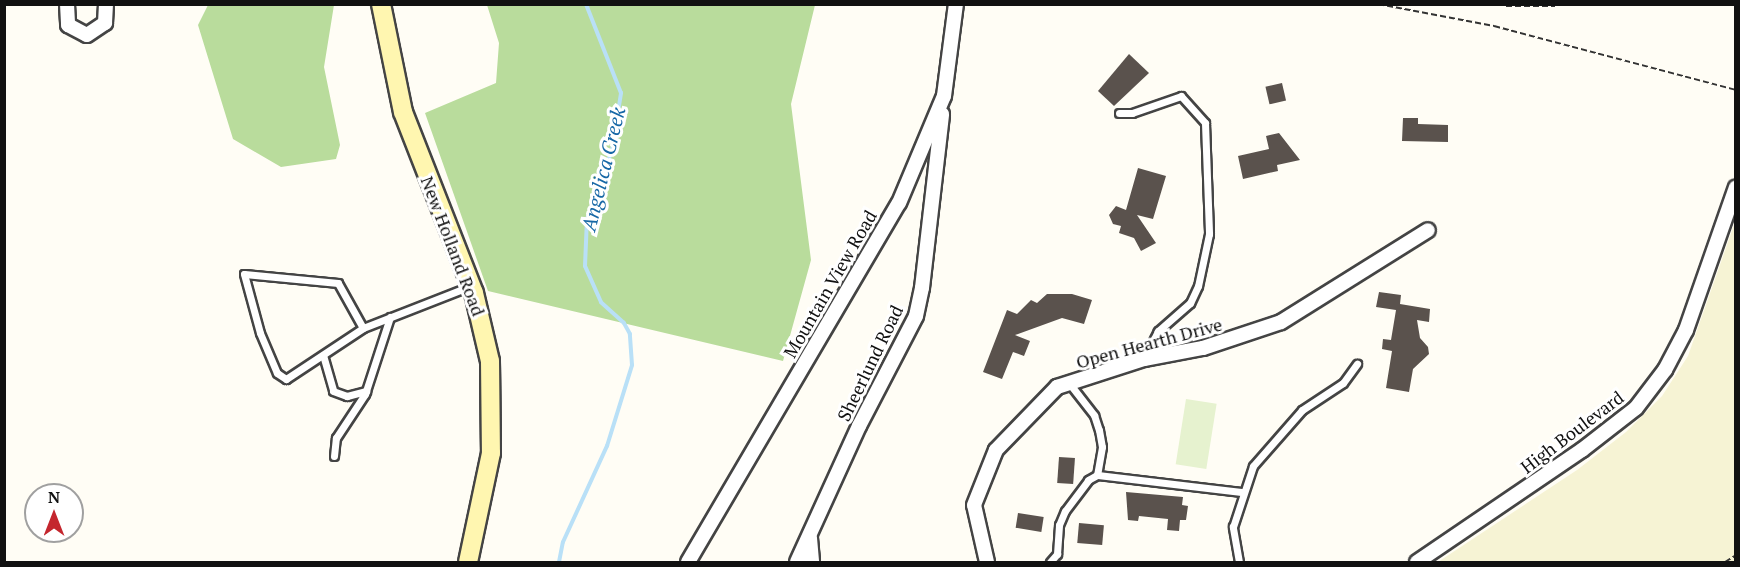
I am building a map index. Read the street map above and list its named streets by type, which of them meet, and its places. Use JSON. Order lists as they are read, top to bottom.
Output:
{
  "streets": {
    "main road": ["New Holland Road"],
    "street": [
      "Mountain View Road",
      "Open Hearth Drive",
      "Sheerlund Road",
      "High Boulevard"
    ]
  },
  "crossings": [
    ["Mountain View Road", "Sheerlund Road"]
  ],
  "water": ["Angelica Creek"],
  "north": "top"
}
